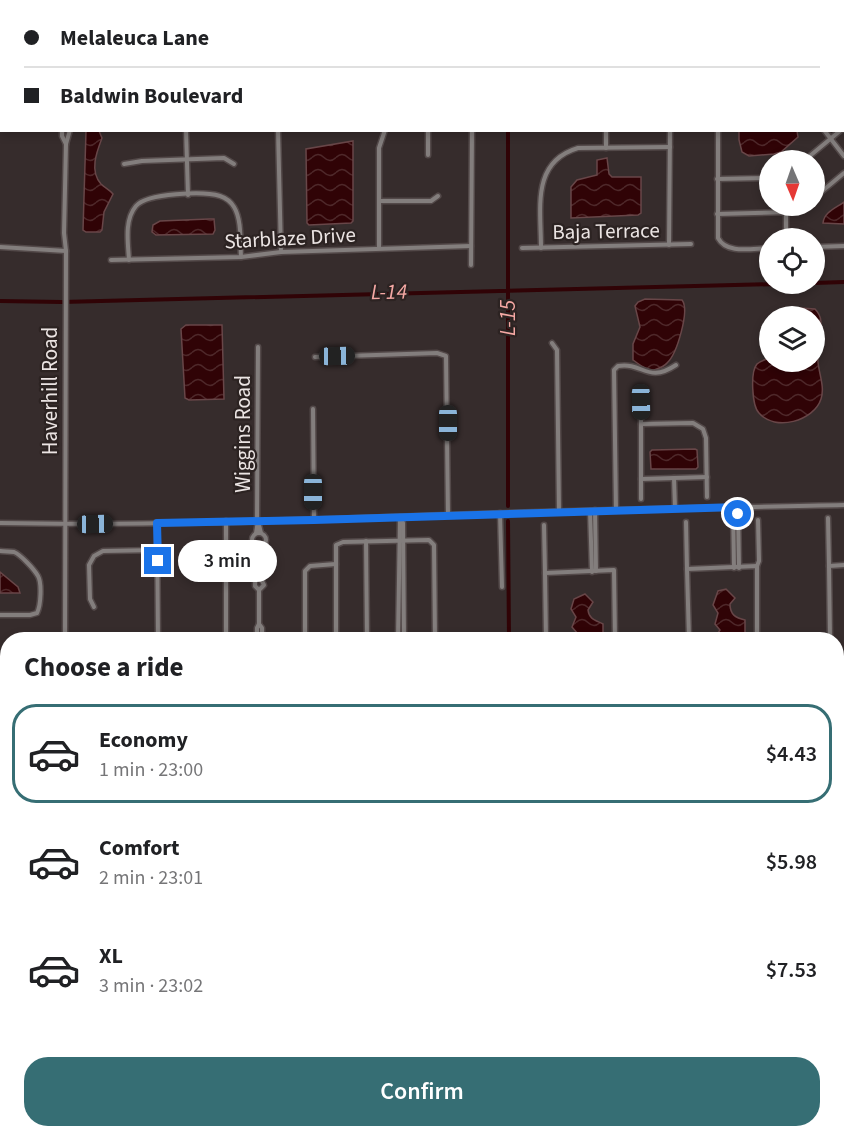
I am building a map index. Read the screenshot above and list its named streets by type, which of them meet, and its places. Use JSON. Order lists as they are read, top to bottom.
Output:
{
  "streets": {
    "street": [
      "Baja Terrace",
      "Starblaze Drive",
      "Haverhill Road",
      "Wiggins Road"
    ]
  },
  "water": ["L-14", "L-15"],
  "north": "bottom",
  "page": {
    "banner": ["Melaleuca Lane", "Baldwin Boulevard"],
    "bubble": "3 min",
    "heading": "Choose a ride",
    "list": [
      {
        "name": "Economy",
        "note": "1 min · 23:00",
        "value": "$4.43"
      },
      {
        "name": "Comfort",
        "note": "2 min · 23:01",
        "value": "$5.98"
      },
      {
        "name": "XL",
        "note": "3 min · 23:02",
        "value": "$7.53"
      }
    ],
    "buttons": "Confirm"
  }
}
